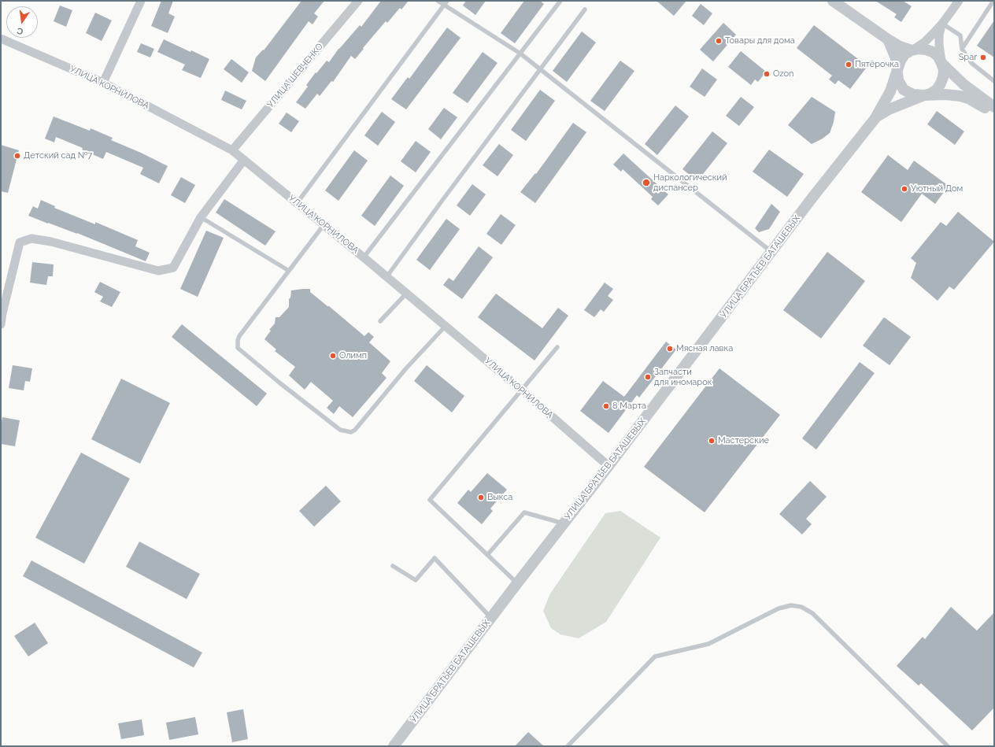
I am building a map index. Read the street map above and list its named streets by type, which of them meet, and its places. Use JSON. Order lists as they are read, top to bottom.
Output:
{
  "streets": {
    "street": ["УЛИЦА ШЕВЧЕНКО", "УЛИЦА КОРНИЛОВА", "УЛИЦА БРАТЬЕВ БАТАШЕВЫХ"]
  },
  "crossings": [
    ["УЛИЦА ШЕВЧЕНКО", "УЛИЦА КОРНИЛОВА"],
    ["УЛИЦА КОРНИЛОВА", "УЛИЦА БРАТЬЕВ БАТАШЕВЫХ"]
  ],
  "places": [
    "Товары для дома",
    "Spar",
    "Пятёрочка",
    "Ozon",
    "Детский сад №7",
    "Наркологический диспансер",
    "Уютный Дом",
    "Мясная лавка",
    "Олимп",
    "Запчасти для иномарок",
    "8 Марта",
    "Мастерские",
    "Выкса"
  ],
  "north": "bottom"
}
